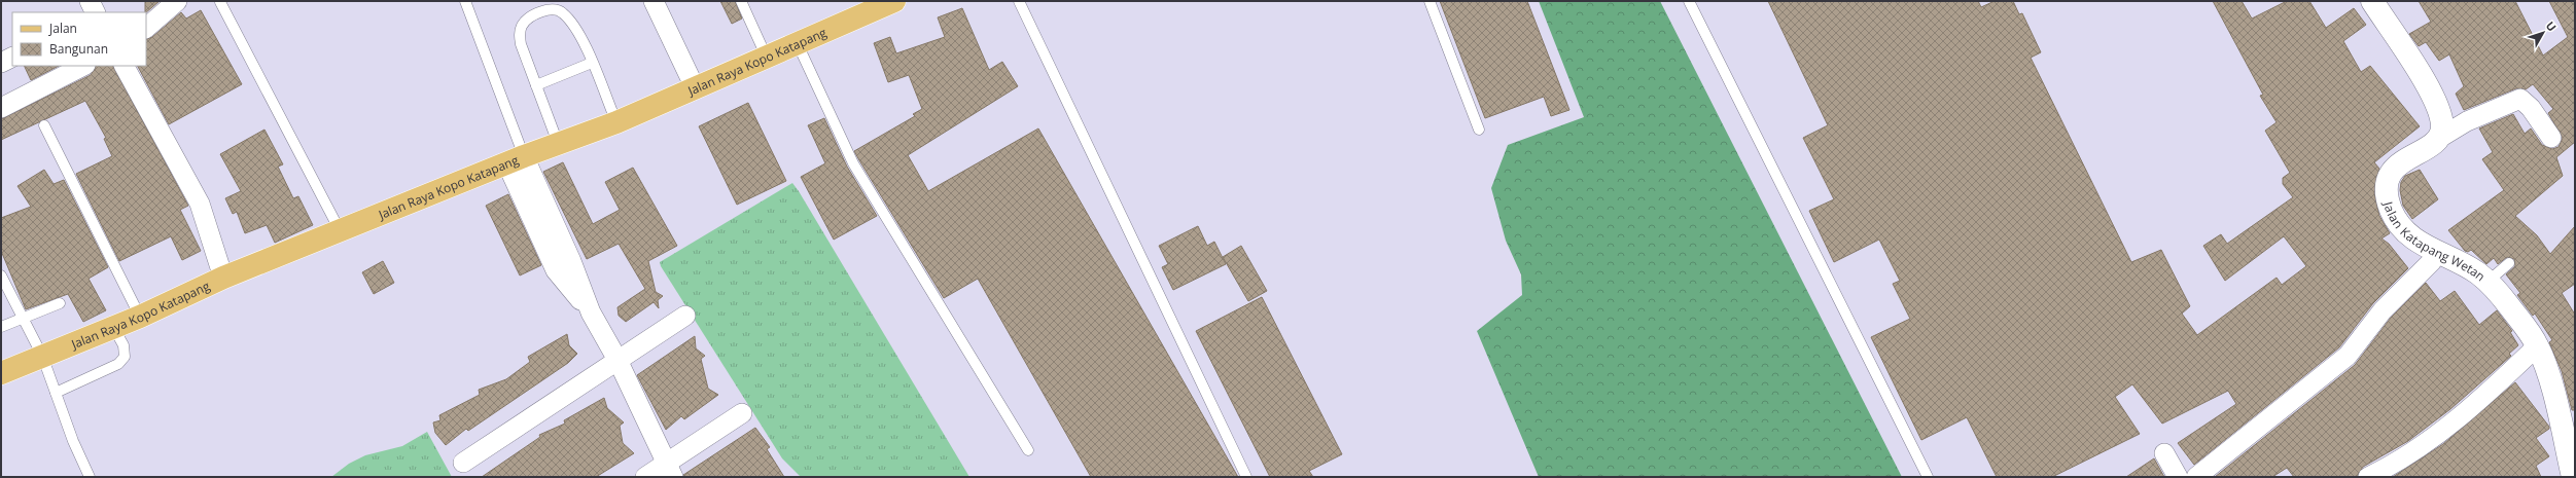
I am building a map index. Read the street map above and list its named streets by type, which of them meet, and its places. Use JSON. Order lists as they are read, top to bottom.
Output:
{
  "streets": {
    "main road": ["Jalan Raya Kopo Katapang"],
    "street": ["Jalan Katapang Wetan"]
  },
  "legend": ["Jalan", "Bangunan"],
  "north": "top right"
}
